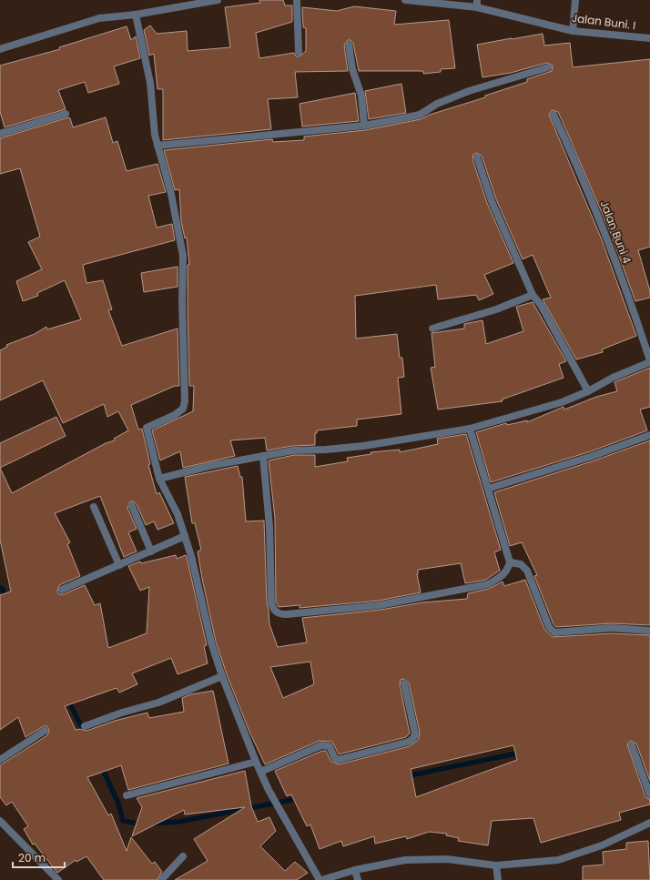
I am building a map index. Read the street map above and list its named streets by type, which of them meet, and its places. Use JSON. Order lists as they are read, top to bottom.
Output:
{
  "streets": {
    "street": ["Jalan Buni. I", "Jalan Buni 4"]
  },
  "scale_bar": "20 m"
}
